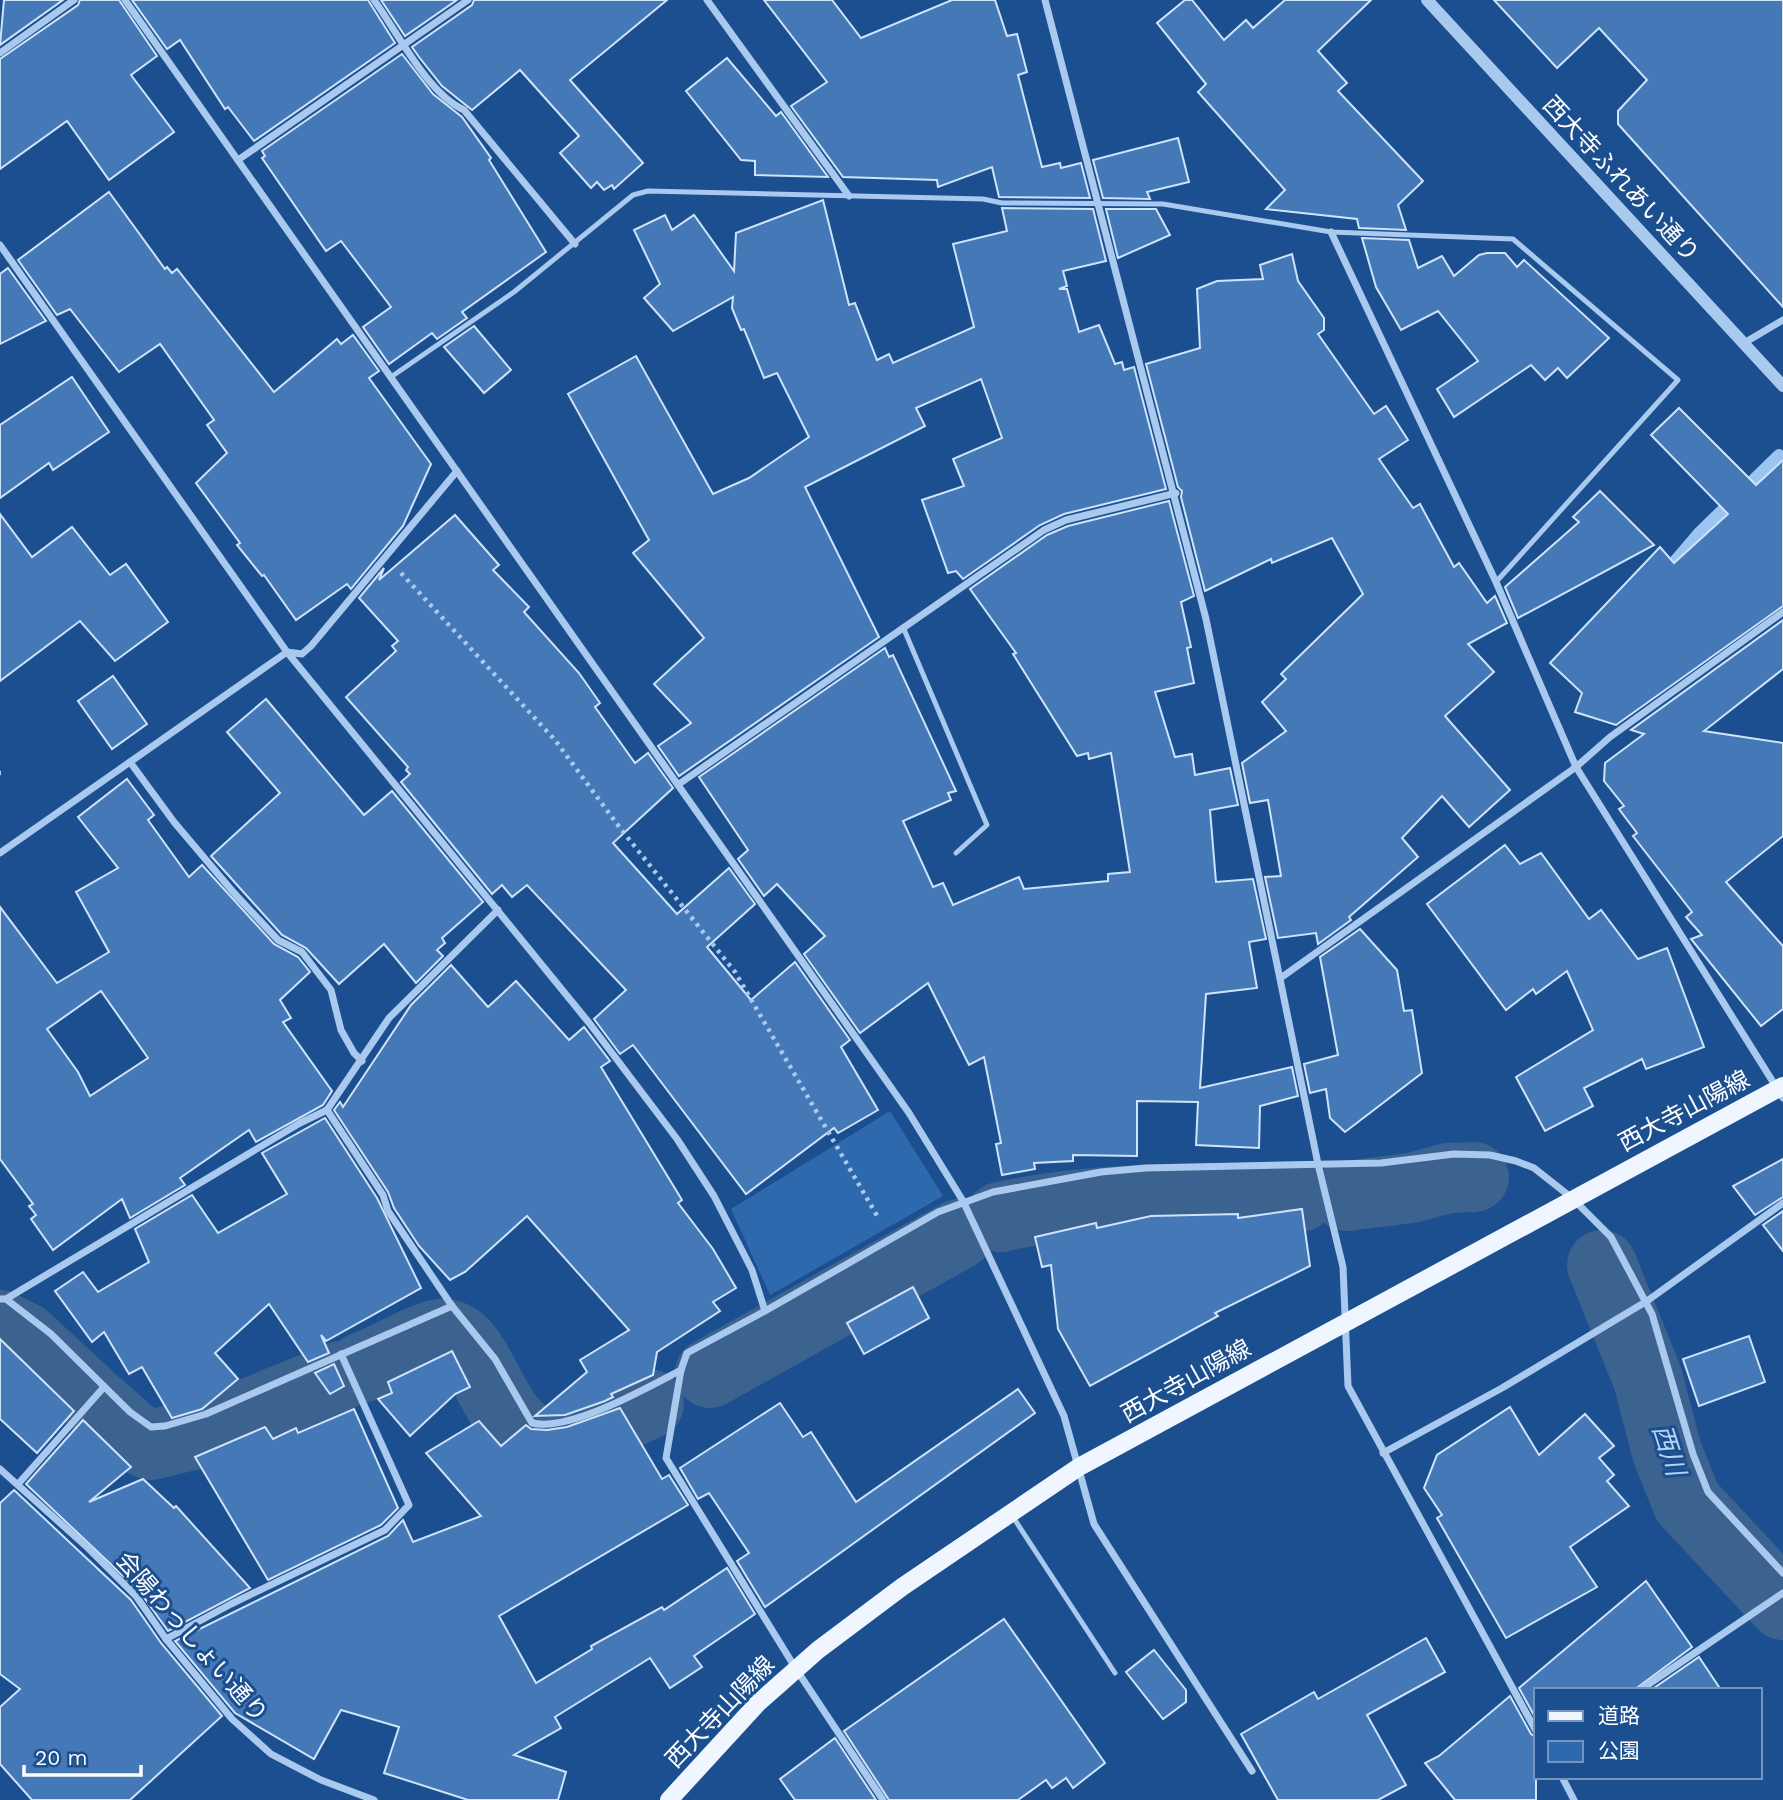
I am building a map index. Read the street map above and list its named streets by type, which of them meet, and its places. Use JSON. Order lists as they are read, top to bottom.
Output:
{
  "streets": {
    "main road": ["西大寺山陽線"],
    "street": ["西大寺ふれあい通り", "会陽わっしょい通り"]
  },
  "water": ["西川"],
  "legend": ["道路", "公園"],
  "scale_bar": "20 m"
}
